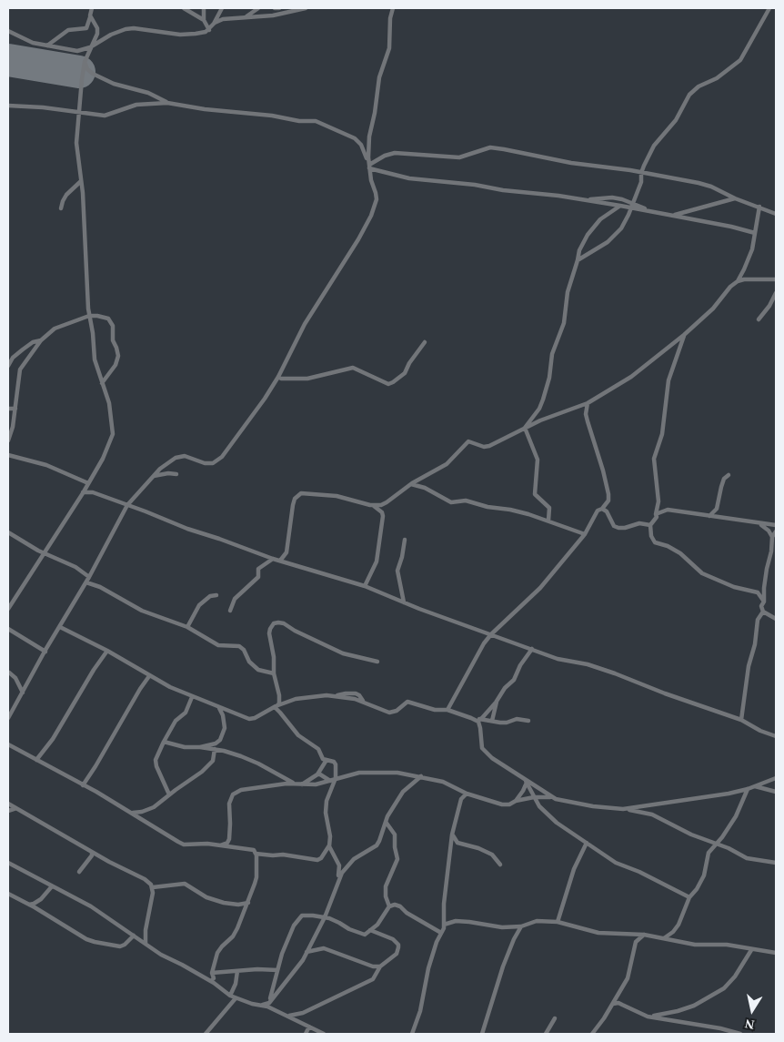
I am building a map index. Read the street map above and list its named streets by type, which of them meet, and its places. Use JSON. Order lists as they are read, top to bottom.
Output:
{
  "north": "bottom"
}
